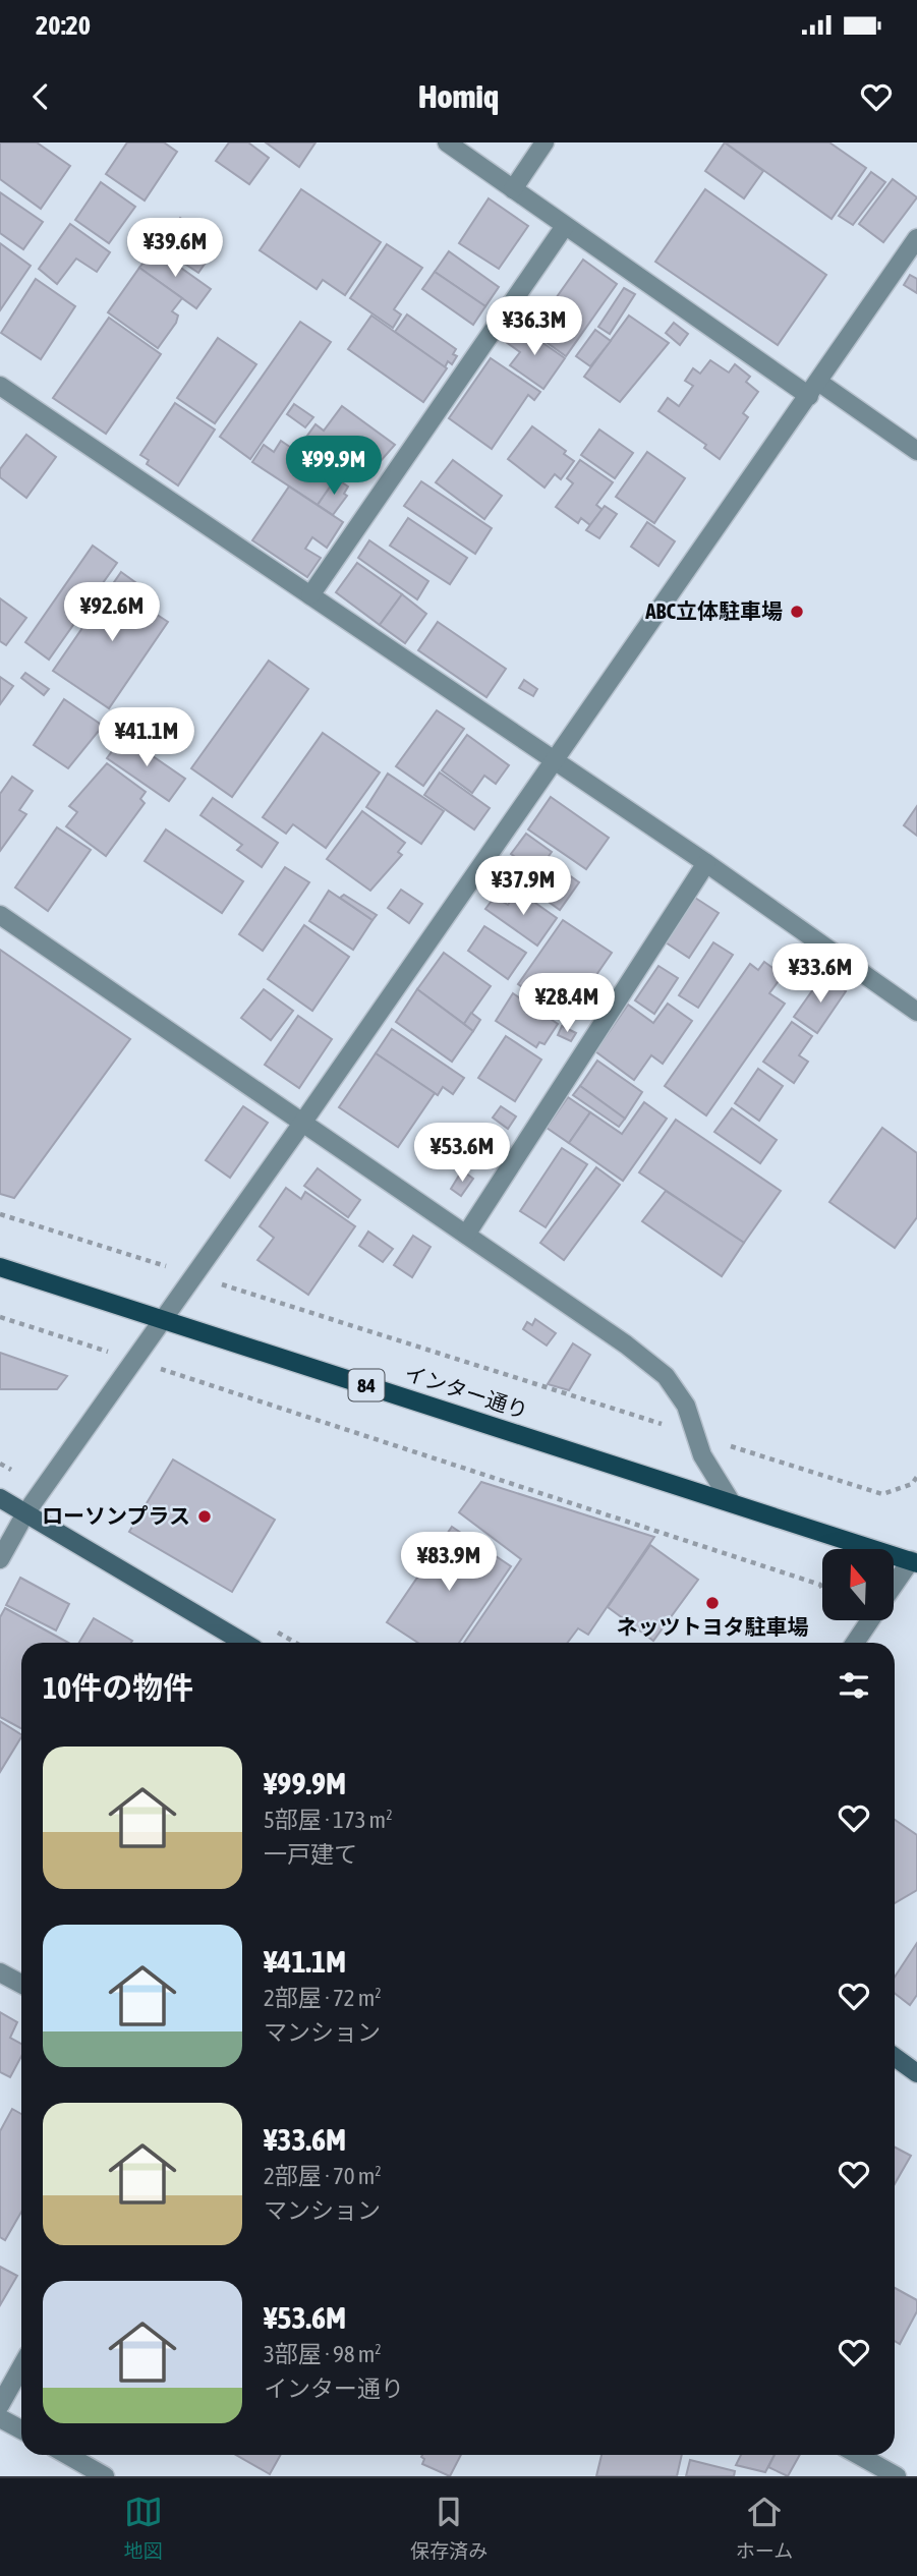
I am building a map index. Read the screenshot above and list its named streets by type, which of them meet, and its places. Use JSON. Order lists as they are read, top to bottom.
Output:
{
  "streets": {
    "main road": ["84", "インター通り"]
  },
  "places": ["ABC立体駐車場", "ローソンプラス", "ネッツトヨタ駐車場"],
  "north": "top",
  "page": {
    "status": "20:20",
    "header": "Homiq",
    "price": [
      "¥39.6M",
      "¥36.3M",
      "¥99.9M",
      "¥92.6M",
      "¥41.1M",
      "¥37.9M",
      "¥33.6M",
      "¥28.4M",
      "¥53.6M",
      "¥83.9M"
    ],
    "heading": "10件の物件",
    "list": [
      {
        "name": "¥99.9M",
        "note": "5部屋 · 173 m² · 一戸建て"
      },
      {
        "name": "¥41.1M",
        "note": "2部屋 · 72 m² · マンション"
      },
      {
        "name": "¥33.6M",
        "note": "2部屋 · 70 m² · マンション"
      },
      {
        "name": "¥53.6M",
        "note": "3部屋 · 98 m² · インター通り"
      }
    ],
    "tabs": ["地図", "保存済み", "ホーム"]
  }
}
